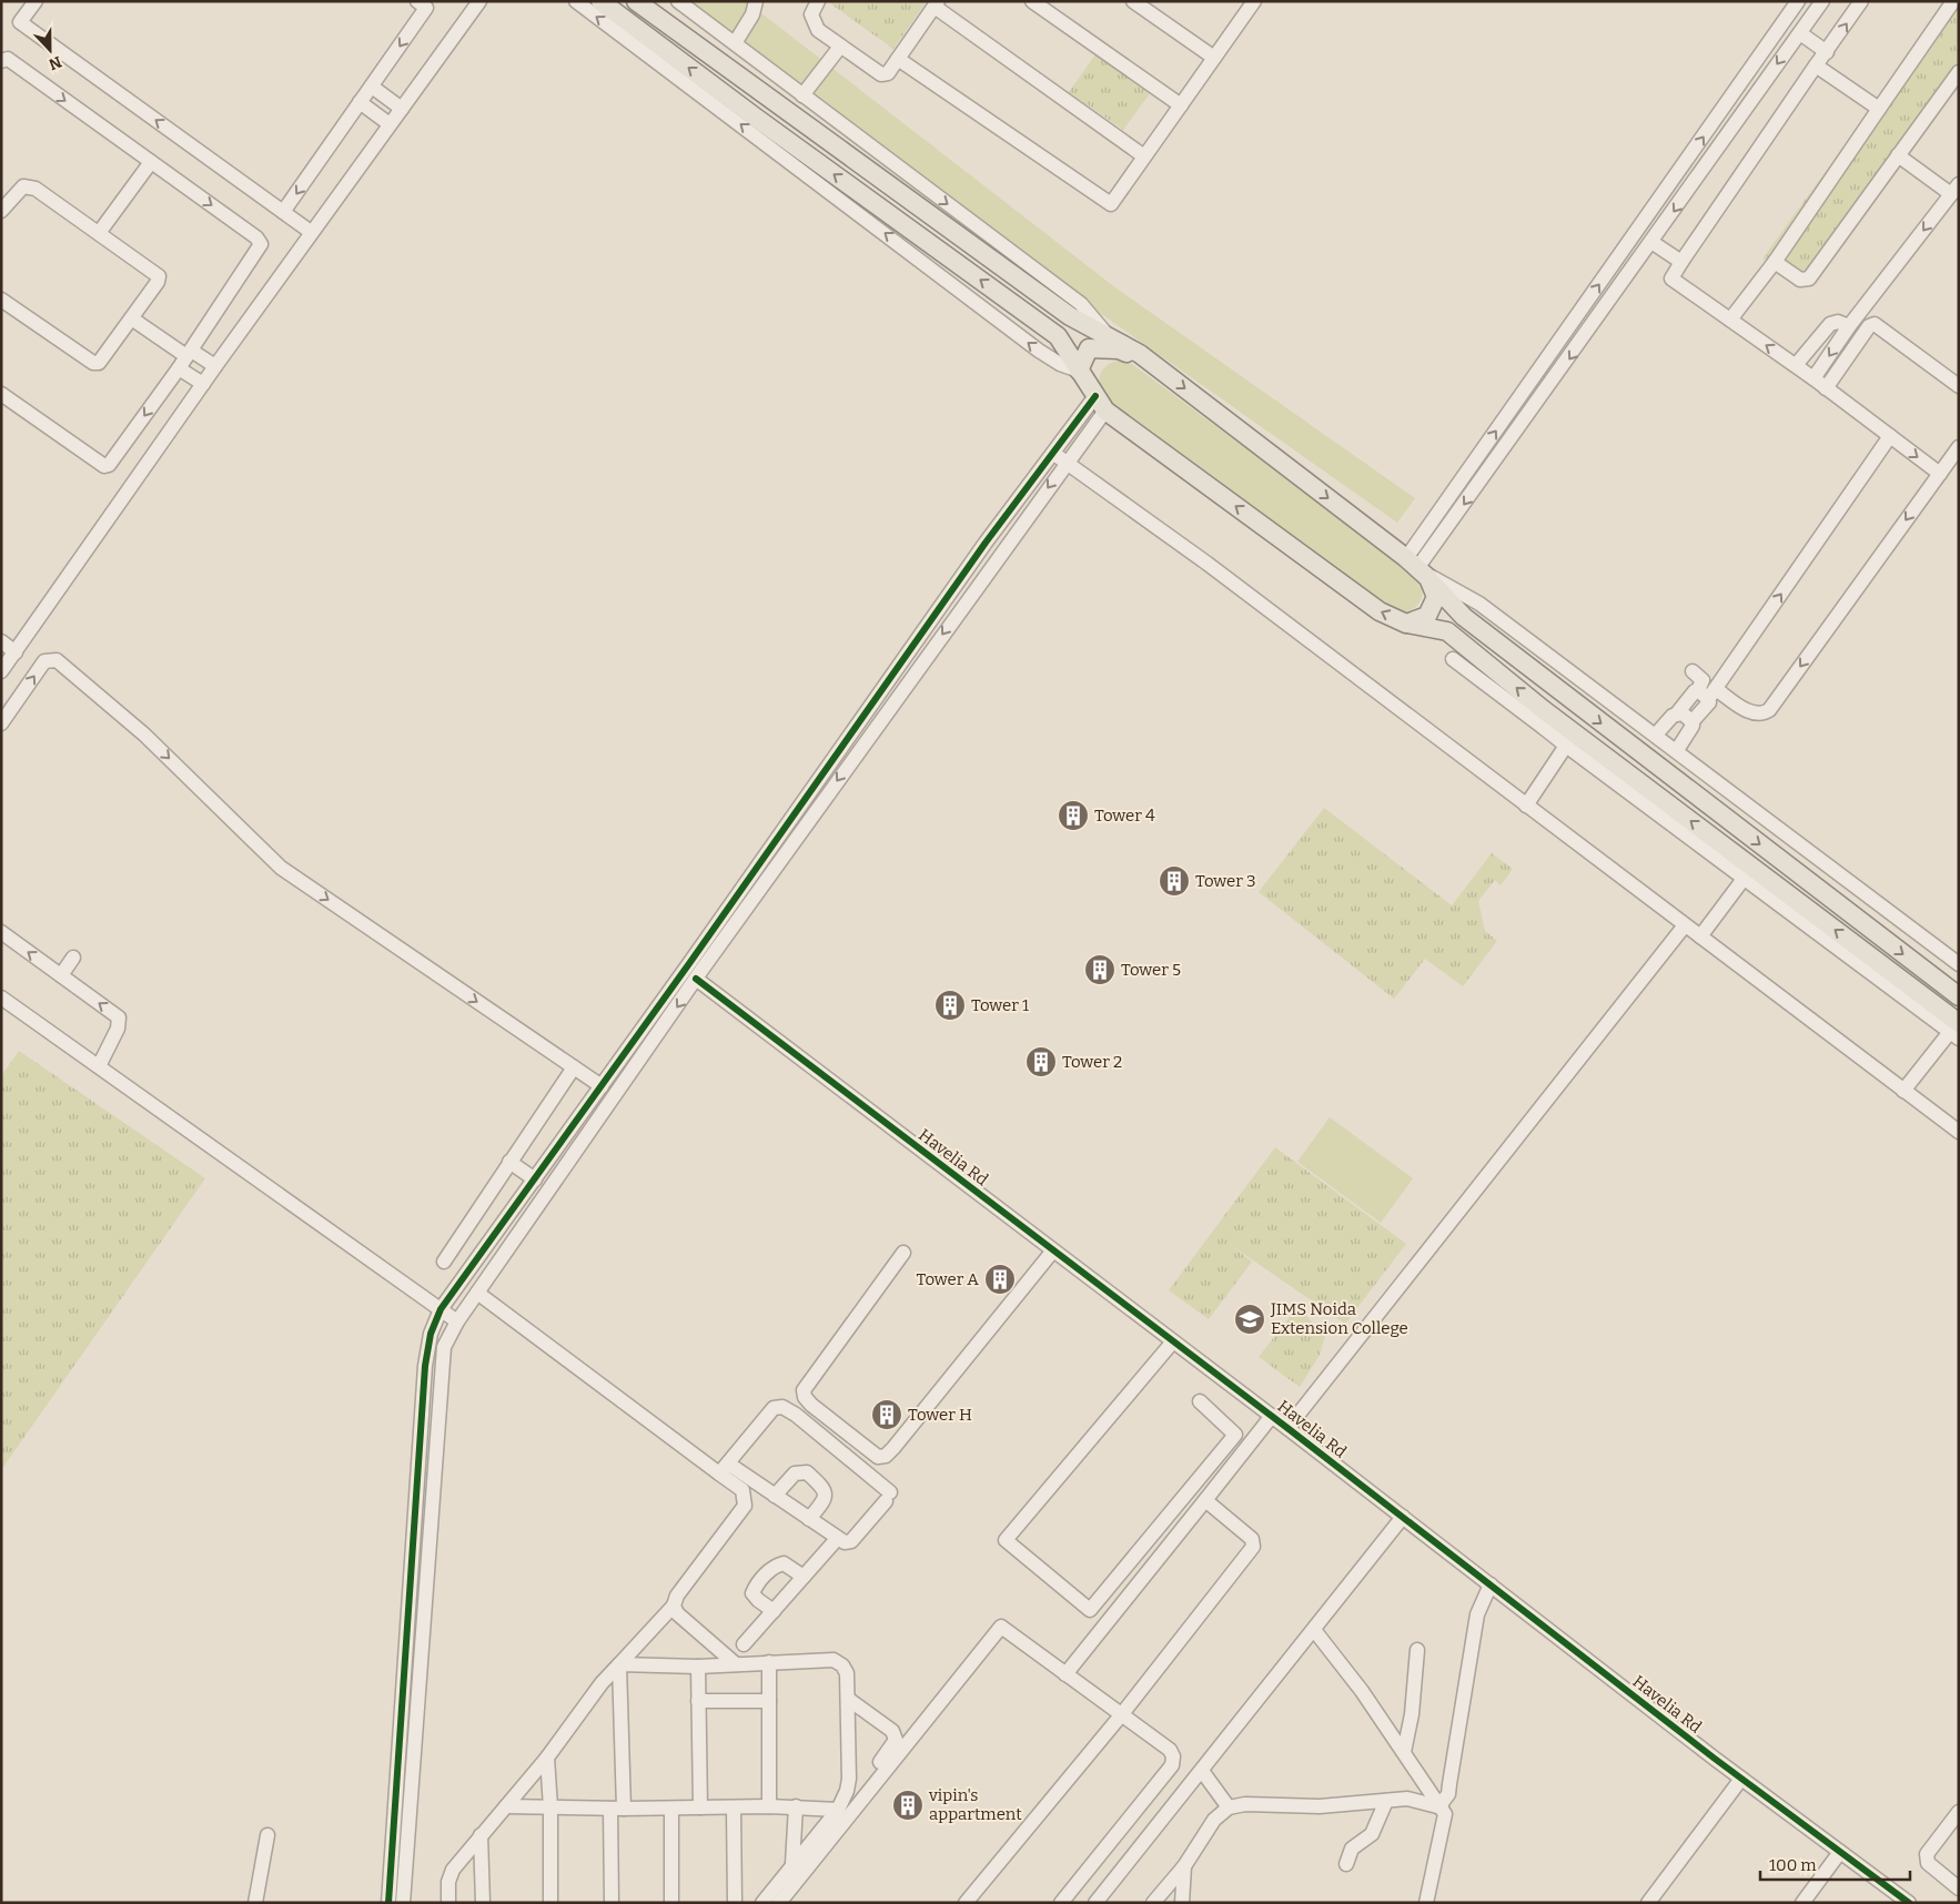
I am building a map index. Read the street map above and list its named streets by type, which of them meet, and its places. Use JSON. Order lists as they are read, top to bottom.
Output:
{
  "streets": {
    "street": ["Havelia Rd"]
  },
  "places": {
    "building": [
      "Tower 4",
      "Tower 3",
      "Tower 5",
      "Tower 1",
      "Tower 2",
      "Tower A",
      "Tower H",
      "vipin's appartment"
    ],
    "school or university": ["JIMS Noida Extension College"]
  },
  "scale_bar": "100 m",
  "north": "bottom"
}
